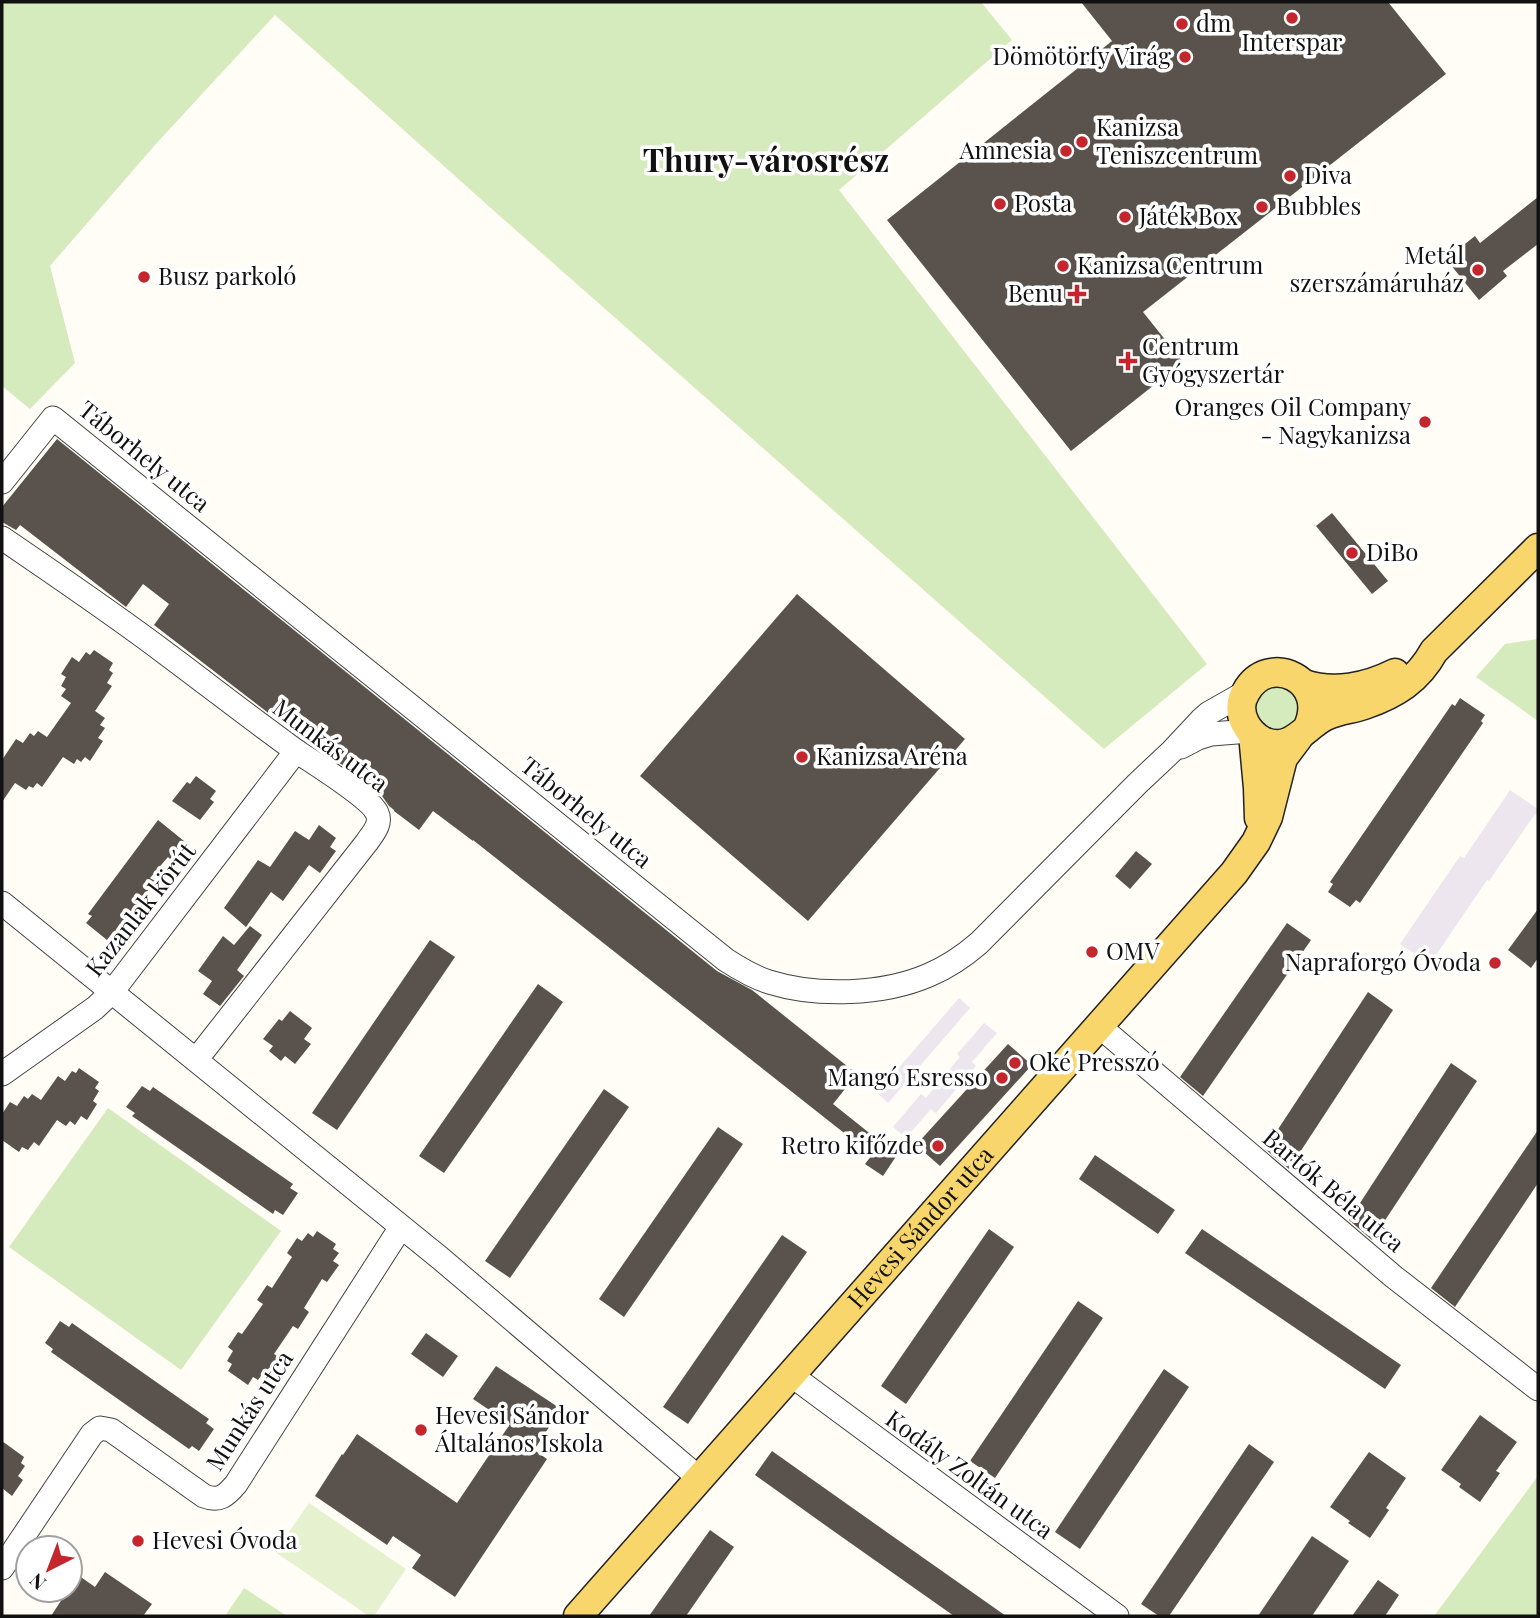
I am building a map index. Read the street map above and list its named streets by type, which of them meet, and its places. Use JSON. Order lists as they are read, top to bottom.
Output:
{
  "streets": {
    "main road": ["Hevesi Sándor utca"],
    "street": [
      "Táborhely utca",
      "Munkás utca",
      "Kazanlak körút",
      "Bartók Béla utca",
      "Kodály Zoltán utca"
    ]
  },
  "crossings": [
    ["Táborhely utca", "Hevesi Sándor utca"],
    ["Munkás utca", "Kazanlak körút"],
    ["Bartók Béla utca", "Hevesi Sándor utca"],
    ["Hevesi Sándor utca", "Kodály Zoltán utca"]
  ],
  "districts": ["Thury-városrész"],
  "places": {
    "other": [
      "Interspar",
      "dm",
      "Dömötörfy Virág",
      "Kanizsa Teniszcentrum",
      "Amnesia",
      "Diva",
      "Posta",
      "Bubbles",
      "Játék Box",
      "Kanizsa Centrum",
      "Metál szerszámáruház",
      "Busz parkoló",
      "Oranges Oil Company - Nagykanizsa",
      "DiBo",
      "Kanizsa Aréna",
      "OMV",
      "Napraforgó Óvoda",
      "Oké Presszó",
      "Mangó Esresso",
      "Retro kifőzde",
      "Hevesi Sándor Általános Iskola",
      "Hevesi Óvoda"
    ],
    "health": ["Benu", "Centrum Gyógyszertár"]
  },
  "north": "bottom left"
}
